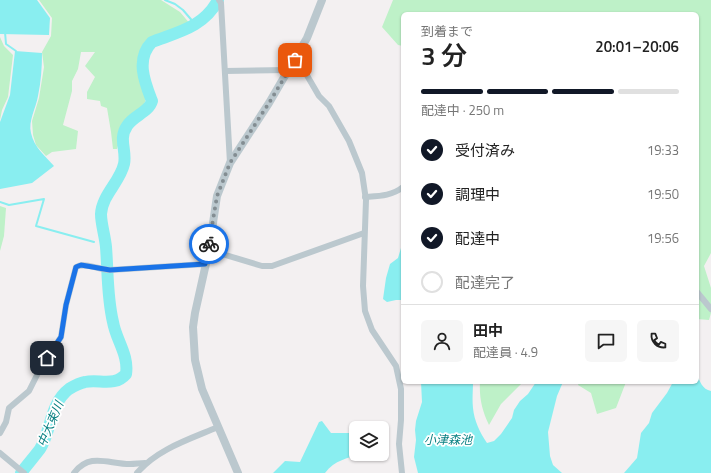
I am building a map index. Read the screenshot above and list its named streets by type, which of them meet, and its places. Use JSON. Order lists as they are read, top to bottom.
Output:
{
  "water": ["中大束川", "小津森池"],
  "page": {
    "heading": ["3 分", "到着まで", "20:01–20:06"],
    "panel": ["田中", "配達員 · 4.9"],
    "bar": "配達中 · 250 m",
    "list": [
      ["受付済み", "19:33"],
      ["調理中", "19:50"],
      ["配達中", "19:56"],
      "配達完了"
    ]
  }
}
